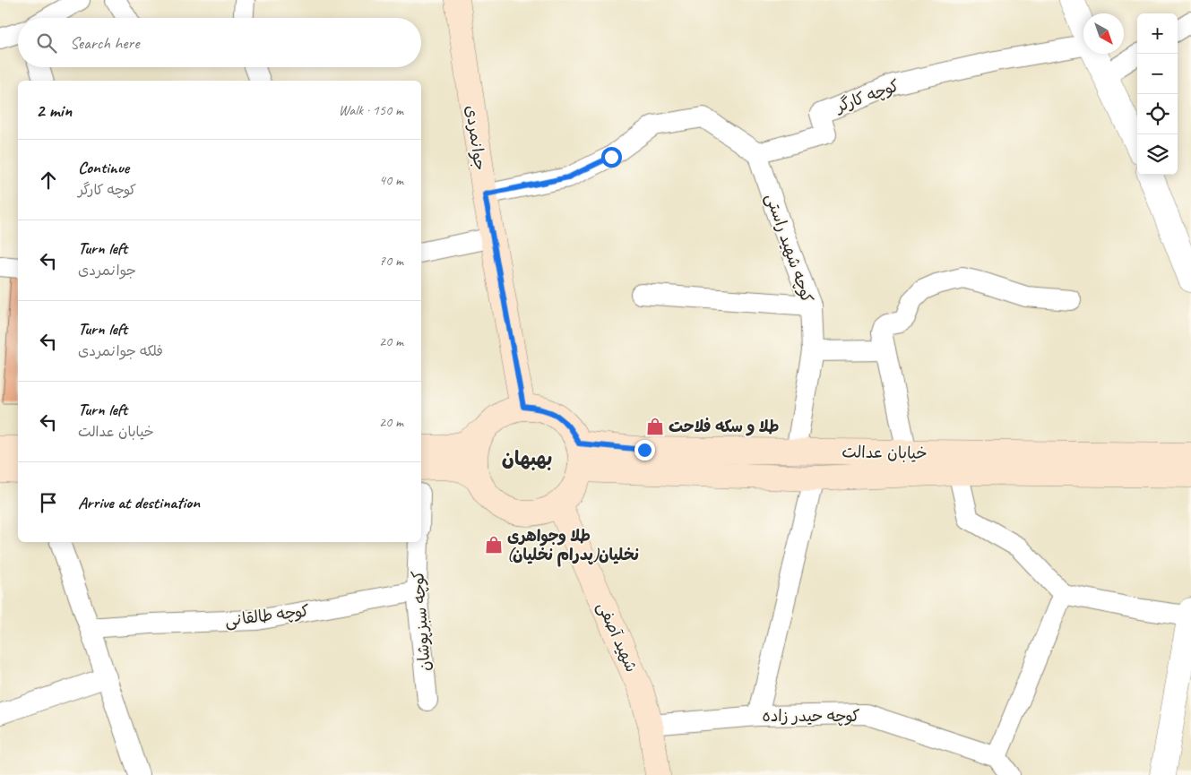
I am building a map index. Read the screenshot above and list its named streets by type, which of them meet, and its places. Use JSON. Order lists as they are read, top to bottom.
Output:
{
  "streets": {
    "main road": ["جوانمردی", "خیابان عدالت", "شهید آصفی"],
    "street": [
      "کوچه کارگر",
      "کوچه شهید راستی",
      "کوچه طالقانی",
      "کوچه سبزپوشان",
      "کوچه حیدر زاده"
    ]
  },
  "crossings": [
    ["کوچه کارگر", "کوچه شهید راستی"],
    ["جوانمردی", "خیابان عدالت"],
    ["جوانمردی", "شهید آصفی"],
    ["کوچه شهید راستی", "خیابان عدالت"],
    ["خیابان عدالت", "شهید آصفی"],
    ["کوچه طالقانی", "کوچه سبزپوشان"],
    ["شهید آصفی", "کوچه حیدر زاده"]
  ],
  "districts": ["بهبهان"],
  "places": {
    "shop": ["طلا و سکه فلاحت", "طلا وجواهری نخلیان(پدرام نخلیان)"]
  },
  "north": "bottom right",
  "page": {
    "map_buttons": ["+", "−"],
    "search": "Search here",
    "heading": ["2 min", "Walk · 150 m"],
    "list": [
      ["Continue", "کوچه کارگر", "40 m"],
      ["Turn left", "جوانمردی", "70 m"],
      ["Turn left", "فلکه جوانمردی", "20 m"],
      ["Turn left", "خیابان عدالت", "20 m"],
      "Arrive at destination"
    ]
  }
}
